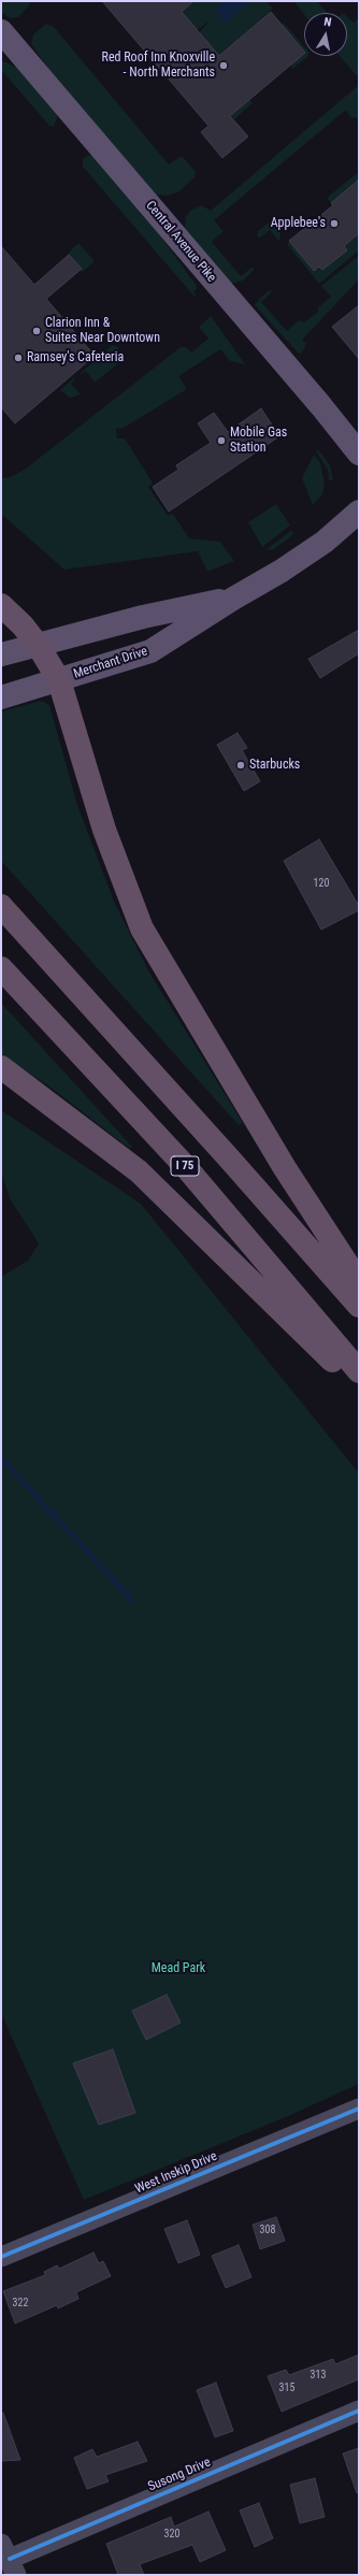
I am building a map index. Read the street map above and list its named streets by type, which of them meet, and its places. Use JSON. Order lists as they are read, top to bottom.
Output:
{
  "streets": {
    "highway": ["I 75"],
    "main road": ["Central Avenue Pike", "Merchant Drive"],
    "street": ["West Inskip Drive", "Susong Drive"]
  },
  "parks": ["Mead Park"],
  "places": [
    "Red Roof Inn Knoxville - North Merchants",
    "Applebee's",
    "Clarion Inn & Suites Near Downtown",
    "Ramsey's Cafeteria",
    "Mobile Gas Station",
    "Starbucks"
  ],
  "house_numbers": [
    "120",
    "308",
    "322",
    "313",
    "315",
    "320"
  ],
  "north": "top"
}
